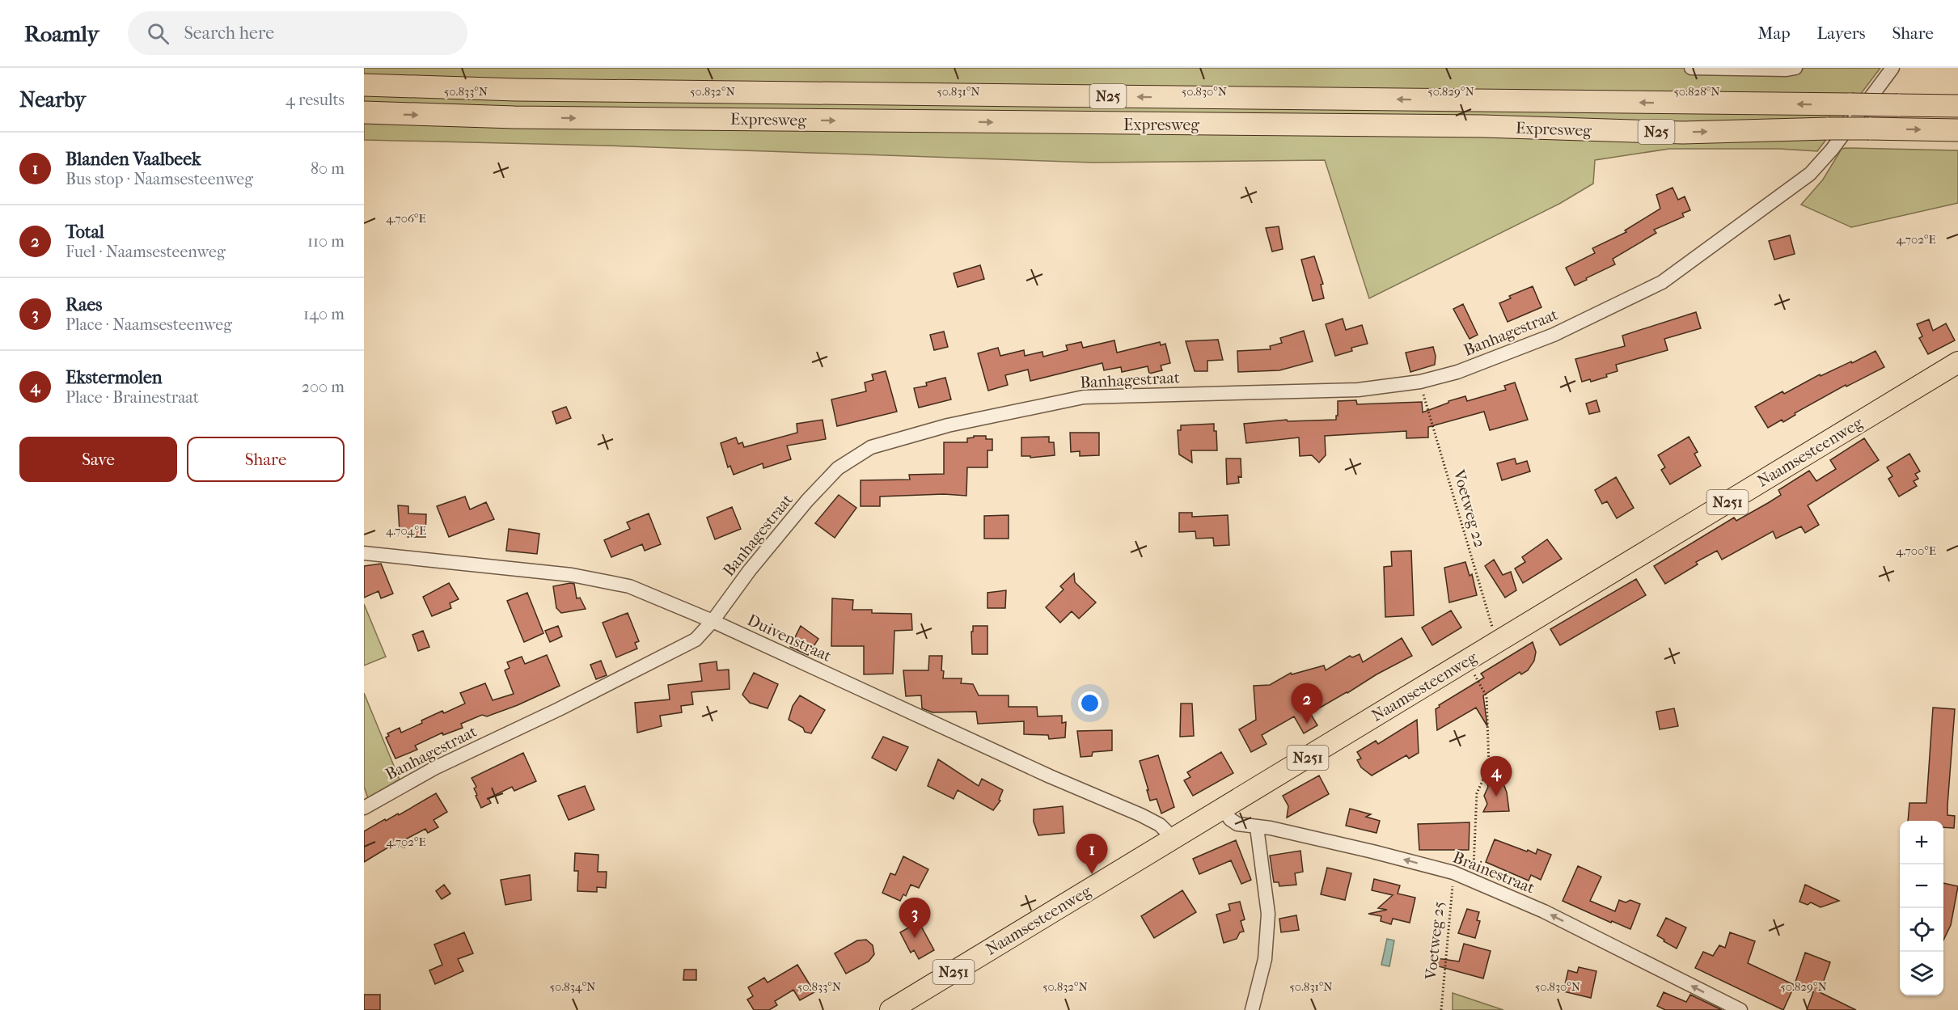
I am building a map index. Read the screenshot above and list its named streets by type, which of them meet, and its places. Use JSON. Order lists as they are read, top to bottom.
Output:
{
  "streets": {
    "highway": ["N25", "Expresweg"],
    "main road": ["Naamsesteenweg", "N251"],
    "street": ["Banhagestraat", "Duivenstraat", "Brainestraat"],
    "path": ["Voetweg 22", "Voetweg 25"]
  },
  "crossings": [
    ["Banhagestraat", "Voetweg 22"],
    ["Banhagestraat", "Duivenstraat"],
    ["Naamsesteenweg", "Voetweg 22"],
    ["Naamsesteenweg", "Duivenstraat"],
    ["Naamsesteenweg", "Brainestraat"],
    ["Brainestraat", "Voetweg 25"]
  ],
  "one_way": ["Brainestraat"],
  "page": {
    "header": "Roamly",
    "search": "Search here",
    "nav": ["Map", "Layers", "Share"],
    "heading": ["Nearby", "4 results"],
    "list": [
      {
        "mark": "1",
        "name": "Blanden Vaalbeek",
        "note": "Bus stop · Naamsesteenweg",
        "value": "80 m"
      },
      {
        "mark": "2",
        "name": "Total",
        "note": "Fuel · Naamsesteenweg",
        "value": "110 m"
      },
      {
        "mark": "3",
        "name": "Raes",
        "note": "Place · Naamsesteenweg",
        "value": "140 m"
      },
      {
        "mark": "4",
        "name": "Ekstermolen",
        "note": "Place · Brainestraat",
        "value": "200 m"
      }
    ],
    "buttons": ["Save", "Share"],
    "pins": [
      "2",
      "4",
      "1",
      "3"
    ],
    "map_buttons": ["+", "−"]
  },
  "coordinates": [
    "50.833°N",
    "50.832°N",
    "50.831°N",
    "50.830°N",
    "50.829°N",
    "50.828°N",
    "4.706°E",
    "4.702°E",
    "4.704°E",
    "4.700°E",
    "50.834°N"
  ]
}
